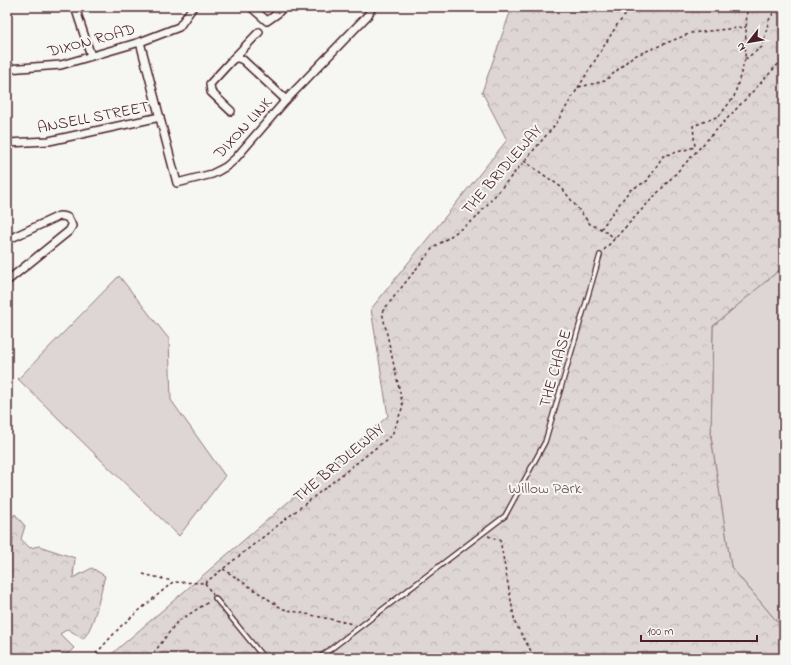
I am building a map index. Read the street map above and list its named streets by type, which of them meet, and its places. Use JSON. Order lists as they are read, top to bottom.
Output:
{
  "streets": {
    "street": ["DIXON ROAD", "ANSELL STREET", "DIXON LINK"],
    "lane": ["THE CHASE"],
    "path": ["THE BRIDLEWAY"]
  },
  "crossings": [
    ["DIXON ROAD", "DIXON LINK"],
    ["ANSELL STREET", "DIXON LINK"]
  ],
  "parks": ["Willow Park"],
  "scale_bar": "100 m",
  "north": "bottom left"
}
